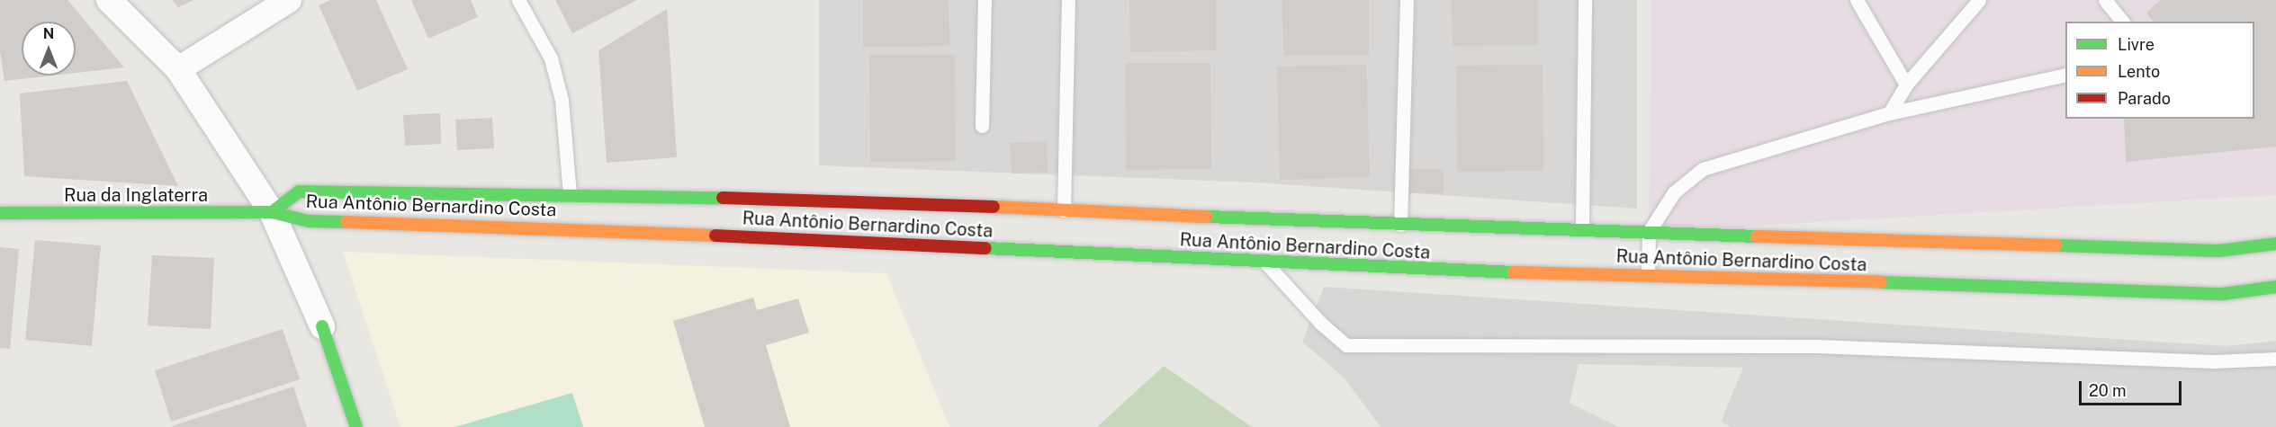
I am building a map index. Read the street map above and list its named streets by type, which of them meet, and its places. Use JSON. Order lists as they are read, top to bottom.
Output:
{
  "streets": {
    "street": ["Rua da Inglaterra", "Rua Antônio Bernardino Costa"]
  },
  "crossings": [
    ["Rua da Inglaterra", "Rua Antônio Bernardino Costa"]
  ],
  "legend": ["Livre", "Lento", "Parado"],
  "scale_bar": "20 m",
  "north": "top"
}
